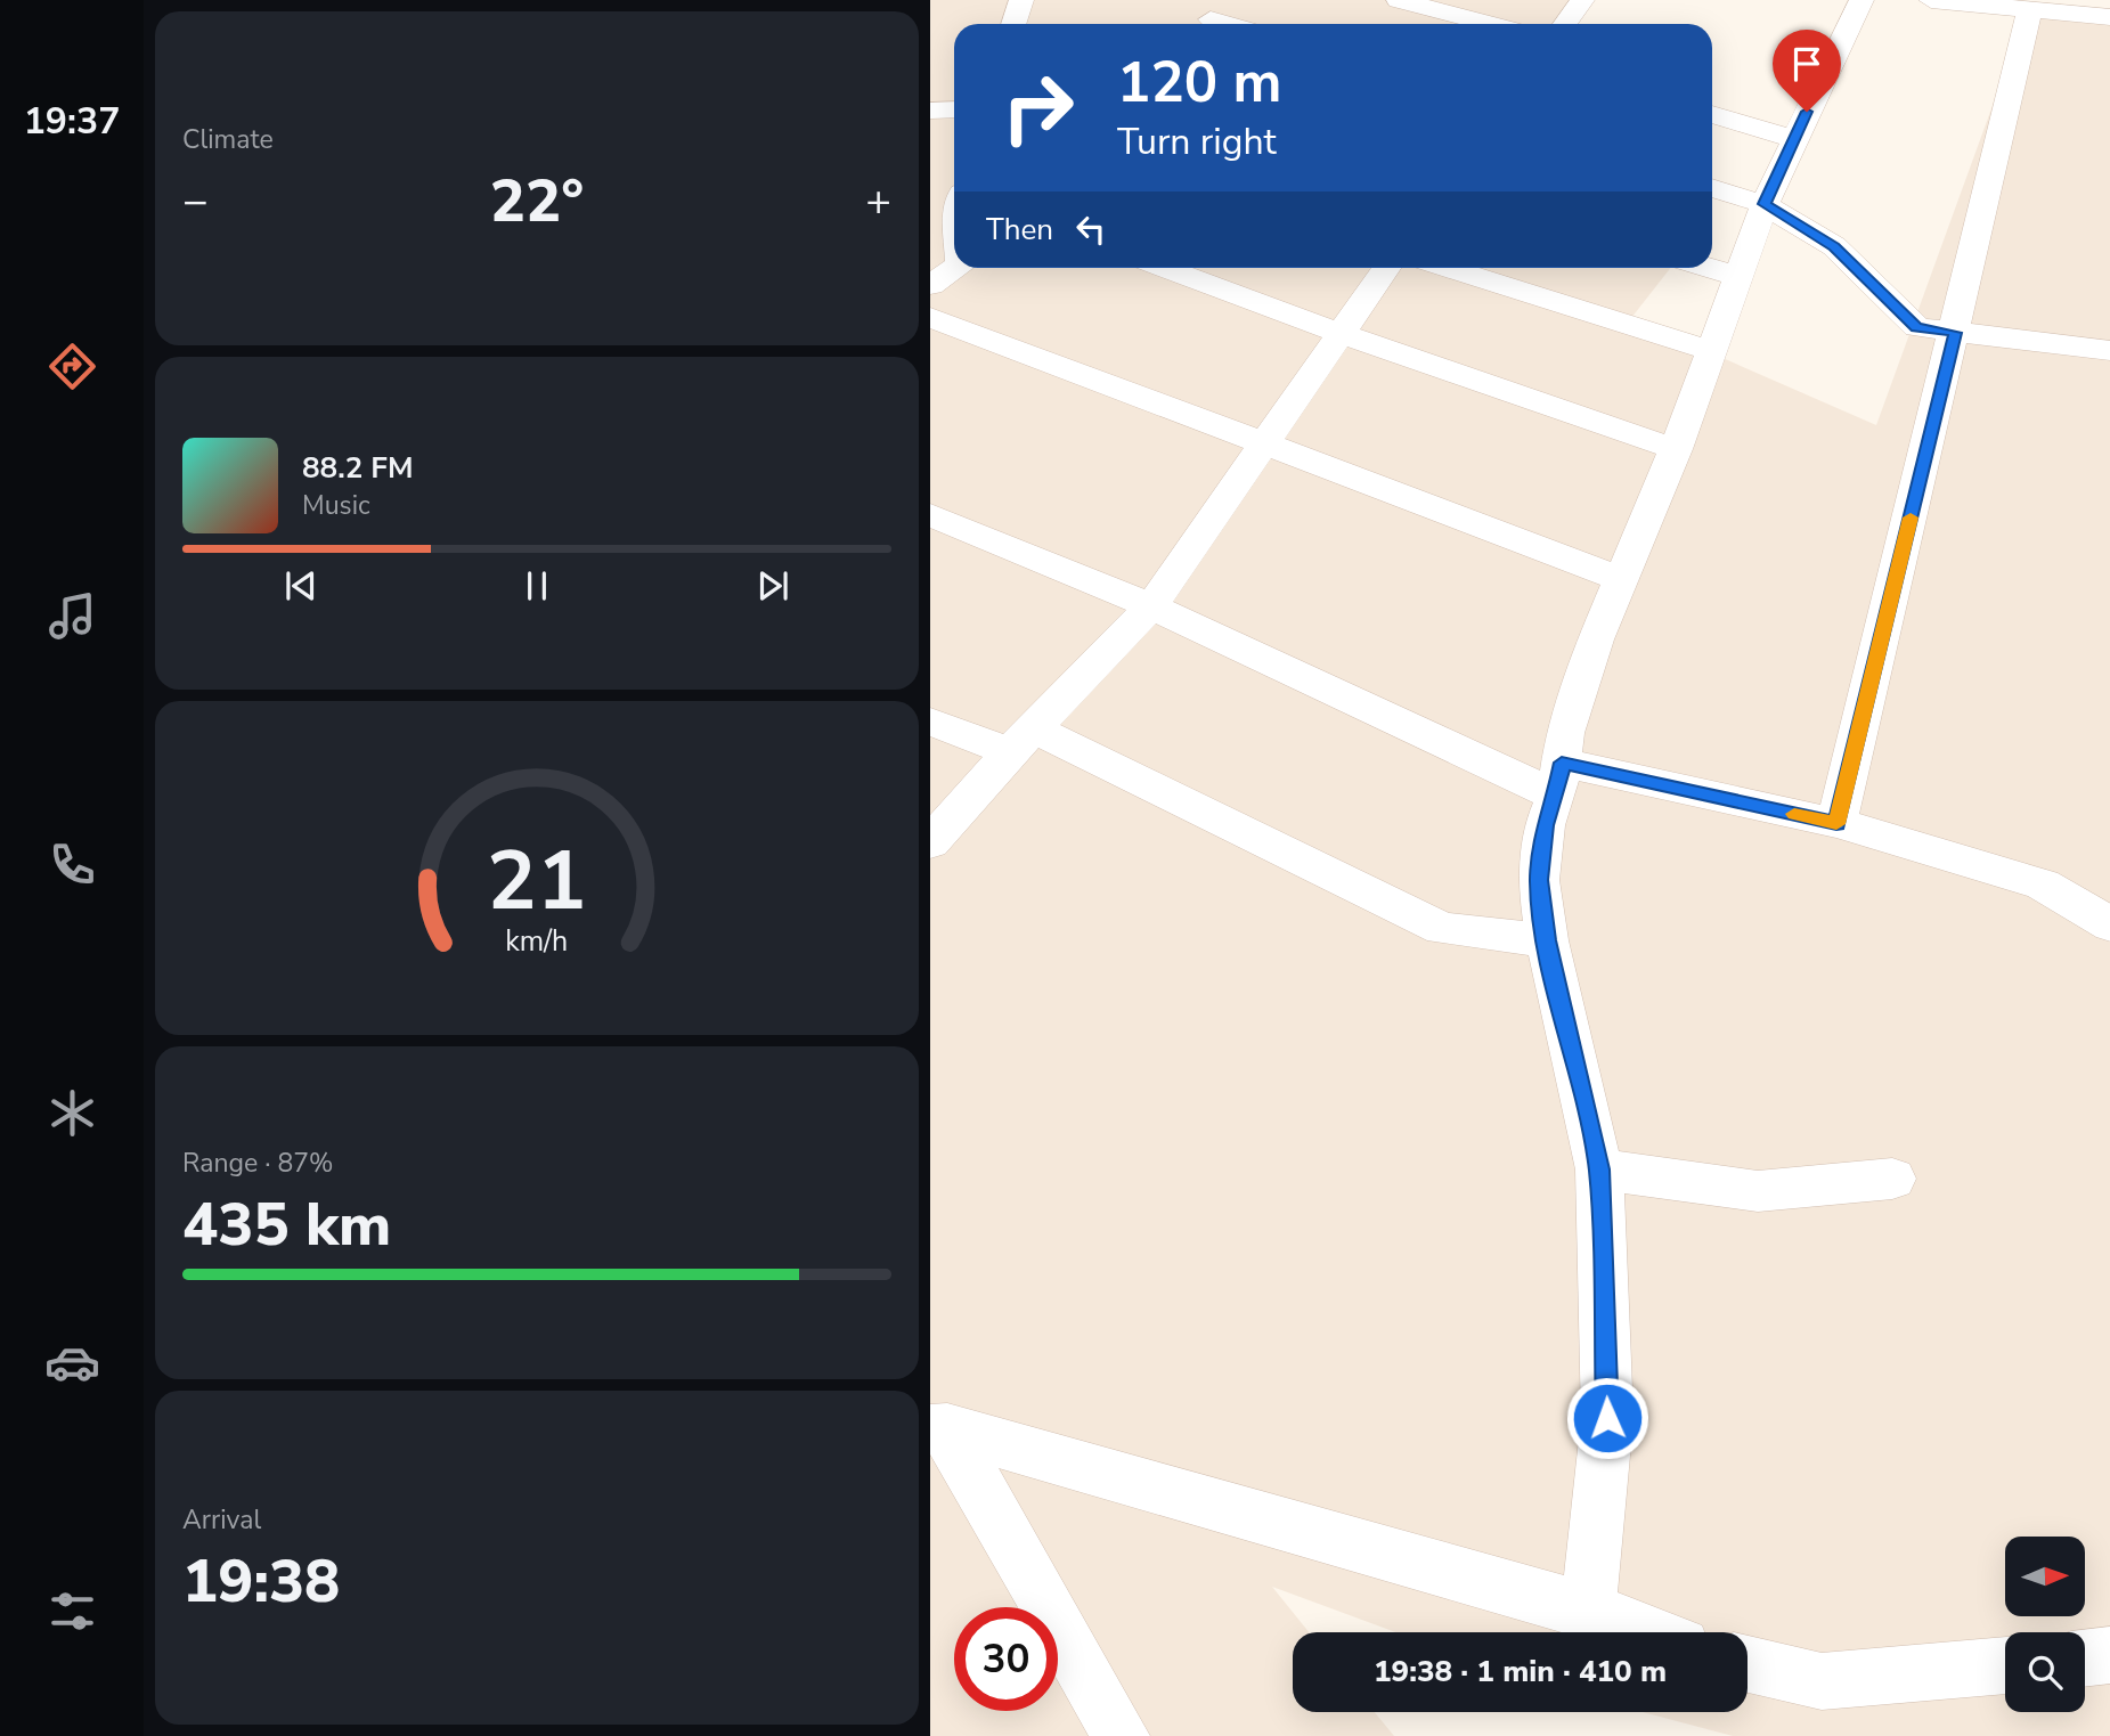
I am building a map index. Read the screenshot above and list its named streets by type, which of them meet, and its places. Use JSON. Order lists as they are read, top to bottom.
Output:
{
  "north": "right",
  "page": {
    "tabs": "19:37",
    "tile": [
      "Climate",
      ["Range · 87%", "435 km"],
      ["Arrival", "19:38"]
    ],
    "turn": ["120 m", "Turn right"],
    "heat": ["−", "22°", "+"],
    "then": "Then",
    "song": ["88.2 FM", "Music"],
    "limit": "30",
    "trip": "19:38 · 1 min · 410 m",
    "gauge": ["21", "km/h"]
  }
}
